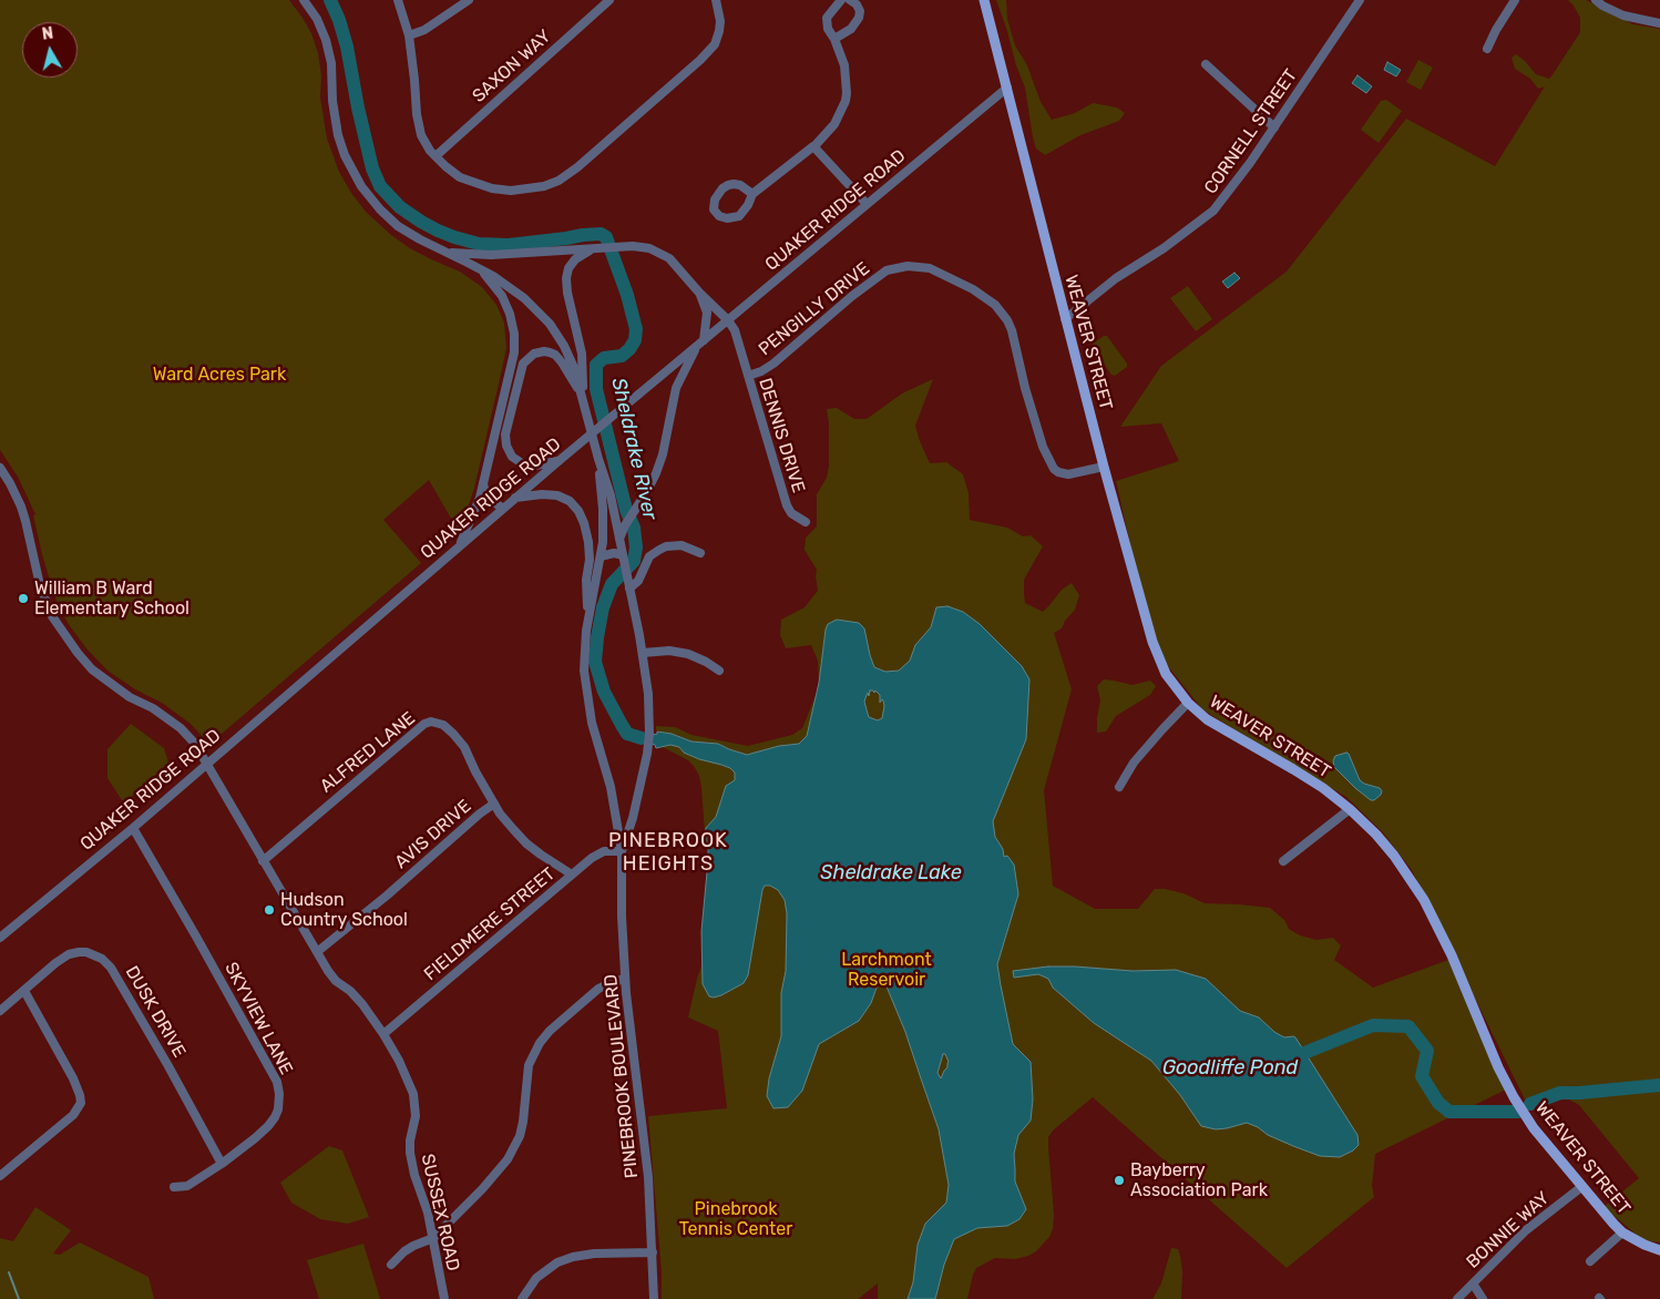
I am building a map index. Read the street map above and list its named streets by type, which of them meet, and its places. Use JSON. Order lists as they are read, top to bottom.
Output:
{
  "streets": {
    "main road": ["WEAVER STREET"],
    "street": [
      "SAXON WAY",
      "CORNELL STREET",
      "QUAKER RIDGE ROAD",
      "PENGILLY DRIVE",
      "DENNIS DRIVE",
      "ALFRED LANE",
      "AVIS DRIVE",
      "FIELDMERE STREET",
      "DUSK DRIVE",
      "SKYVIEW LANE",
      "PINEBROOK BOULEVARD",
      "SUSSEX ROAD",
      "BONNIE WAY"
    ]
  },
  "crossings": [
    ["CORNELL STREET", "WEAVER STREET"],
    ["QUAKER RIDGE ROAD", "WEAVER STREET"],
    ["QUAKER RIDGE ROAD", "DENNIS DRIVE"],
    ["QUAKER RIDGE ROAD", "SKYVIEW LANE"],
    ["QUAKER RIDGE ROAD", "SUSSEX ROAD"],
    ["PENGILLY DRIVE", "WEAVER STREET"],
    ["PENGILLY DRIVE", "DENNIS DRIVE"],
    ["WEAVER STREET", "BONNIE WAY"],
    ["DENNIS DRIVE", "PINEBROOK BOULEVARD"],
    ["ALFRED LANE", "AVIS DRIVE"],
    ["ALFRED LANE", "FIELDMERE STREET"],
    ["ALFRED LANE", "SUSSEX ROAD"],
    ["AVIS DRIVE", "SUSSEX ROAD"],
    ["FIELDMERE STREET", "PINEBROOK BOULEVARD"],
    ["FIELDMERE STREET", "SUSSEX ROAD"],
    ["DUSK DRIVE", "SKYVIEW LANE"]
  ],
  "districts": ["PINEBROOK HEIGHTS"],
  "water": ["Sheldrake River", "Sheldrake Lake", "Goodliffe Pond"],
  "parks": ["Ward Acres Park", "Larchmont Reservoir", "Pinebrook Tennis Center"],
  "places": ["William B Ward Elementary School", "Hudson Country School", "Bayberry Association Park"],
  "north": "top"
}
